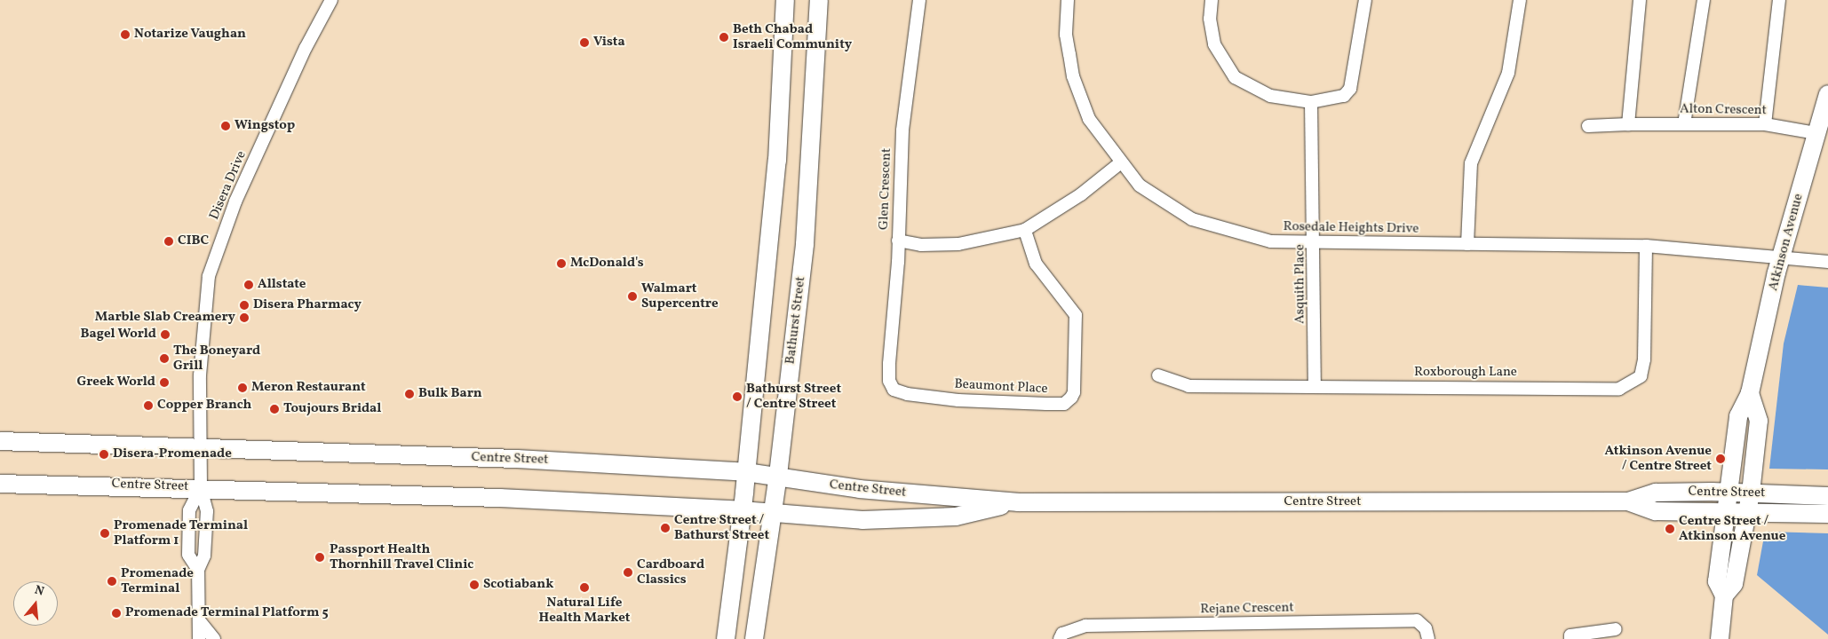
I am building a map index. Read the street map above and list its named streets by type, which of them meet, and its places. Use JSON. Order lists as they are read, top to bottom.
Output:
{
  "streets": {
    "main road": ["Atkinson Avenue", "Bathurst Street", "Centre Street"],
    "street": [
      "Alton Crescent",
      "Disera Drive",
      "Glen Crescent",
      "Rosedale Heights Drive",
      "Asquith Place",
      "Roxborough Lane",
      "Beaumont Place",
      "Rejane Crescent"
    ]
  },
  "crossings": [
    ["Alton Crescent", "Atkinson Avenue"],
    ["Disera Drive", "Centre Street"],
    ["Glen Crescent", "Rosedale Heights Drive"],
    ["Glen Crescent", "Beaumont Place"],
    ["Rosedale Heights Drive", "Atkinson Avenue"],
    ["Rosedale Heights Drive", "Asquith Place"],
    ["Rosedale Heights Drive", "Roxborough Lane"],
    ["Atkinson Avenue", "Centre Street"],
    ["Asquith Place", "Roxborough Lane"],
    ["Bathurst Street", "Centre Street"]
  ],
  "places": [
    "Notarize Vaughan",
    "Beth Chabad Israeli Community",
    "Vista",
    "Wingstop",
    "CIBC",
    "McDonald's",
    "Allstate",
    "Walmart Supercentre",
    "Disera Pharmacy",
    "Marble Slab Creamery",
    "Bagel World",
    "The Boneyard Grill",
    "Greek World",
    "Meron Restaurant",
    "Bulk Barn",
    "Bathurst Street / Centre Street",
    "Copper Branch",
    "Toujours Bridal",
    "Disera-Promenade",
    "Atkinson Avenue / Centre Street",
    "Centre Street / Bathurst Street",
    "Centre Street / Atkinson Avenue",
    "Promenade Terminal Platform 1",
    "Passport Health Thornhill Travel Clinic",
    "Cardboard Classics",
    "Promenade Terminal",
    "Scotiabank",
    "Natural Life Health Market",
    "Promenade Terminal Platform 5"
  ],
  "north": "top"
}
